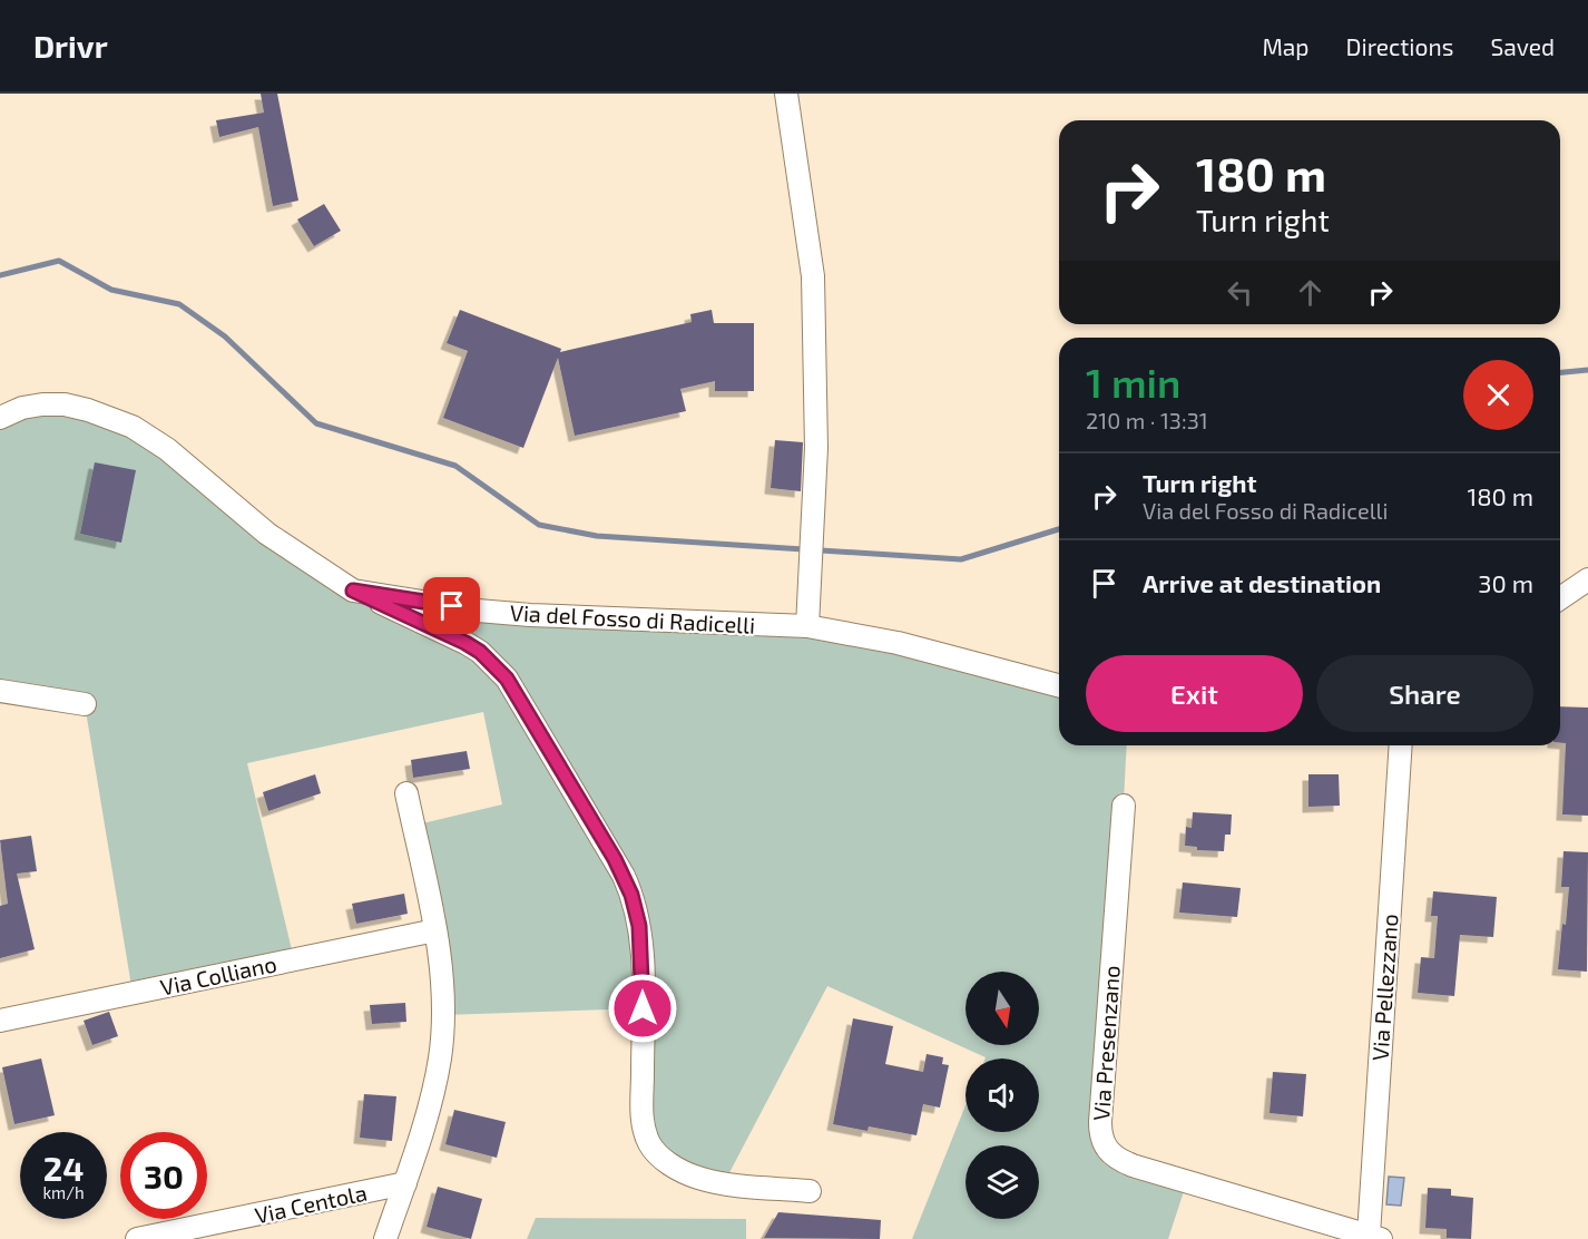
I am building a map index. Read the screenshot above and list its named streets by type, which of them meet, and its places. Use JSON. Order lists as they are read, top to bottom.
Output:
{
  "streets": {
    "street": [
      "Via del Fosso di Radicelli",
      "Via Colliano",
      "Via Pellezzano",
      "Via Presenzano",
      "Via Centola"
    ]
  },
  "crossings": [
    ["Via Pellezzano", "Via Presenzano"]
  ],
  "north": "bottom",
  "page": {
    "header": "Drivr",
    "nav": ["Map", "Directions", "Saved"],
    "turn": ["180 m", "Turn right"],
    "heading": ["1 min", "210 m · 13:31"],
    "list": [
      {
        "name": "Turn right",
        "note": "Via del Fosso di Radicelli",
        "value": "180 m"
      },
      {
        "name": "Arrive at destination",
        "value": "30 m"
      }
    ],
    "buttons": ["Exit", "Share"],
    "speed": "24 km/h",
    "limit": "30"
  }
}
